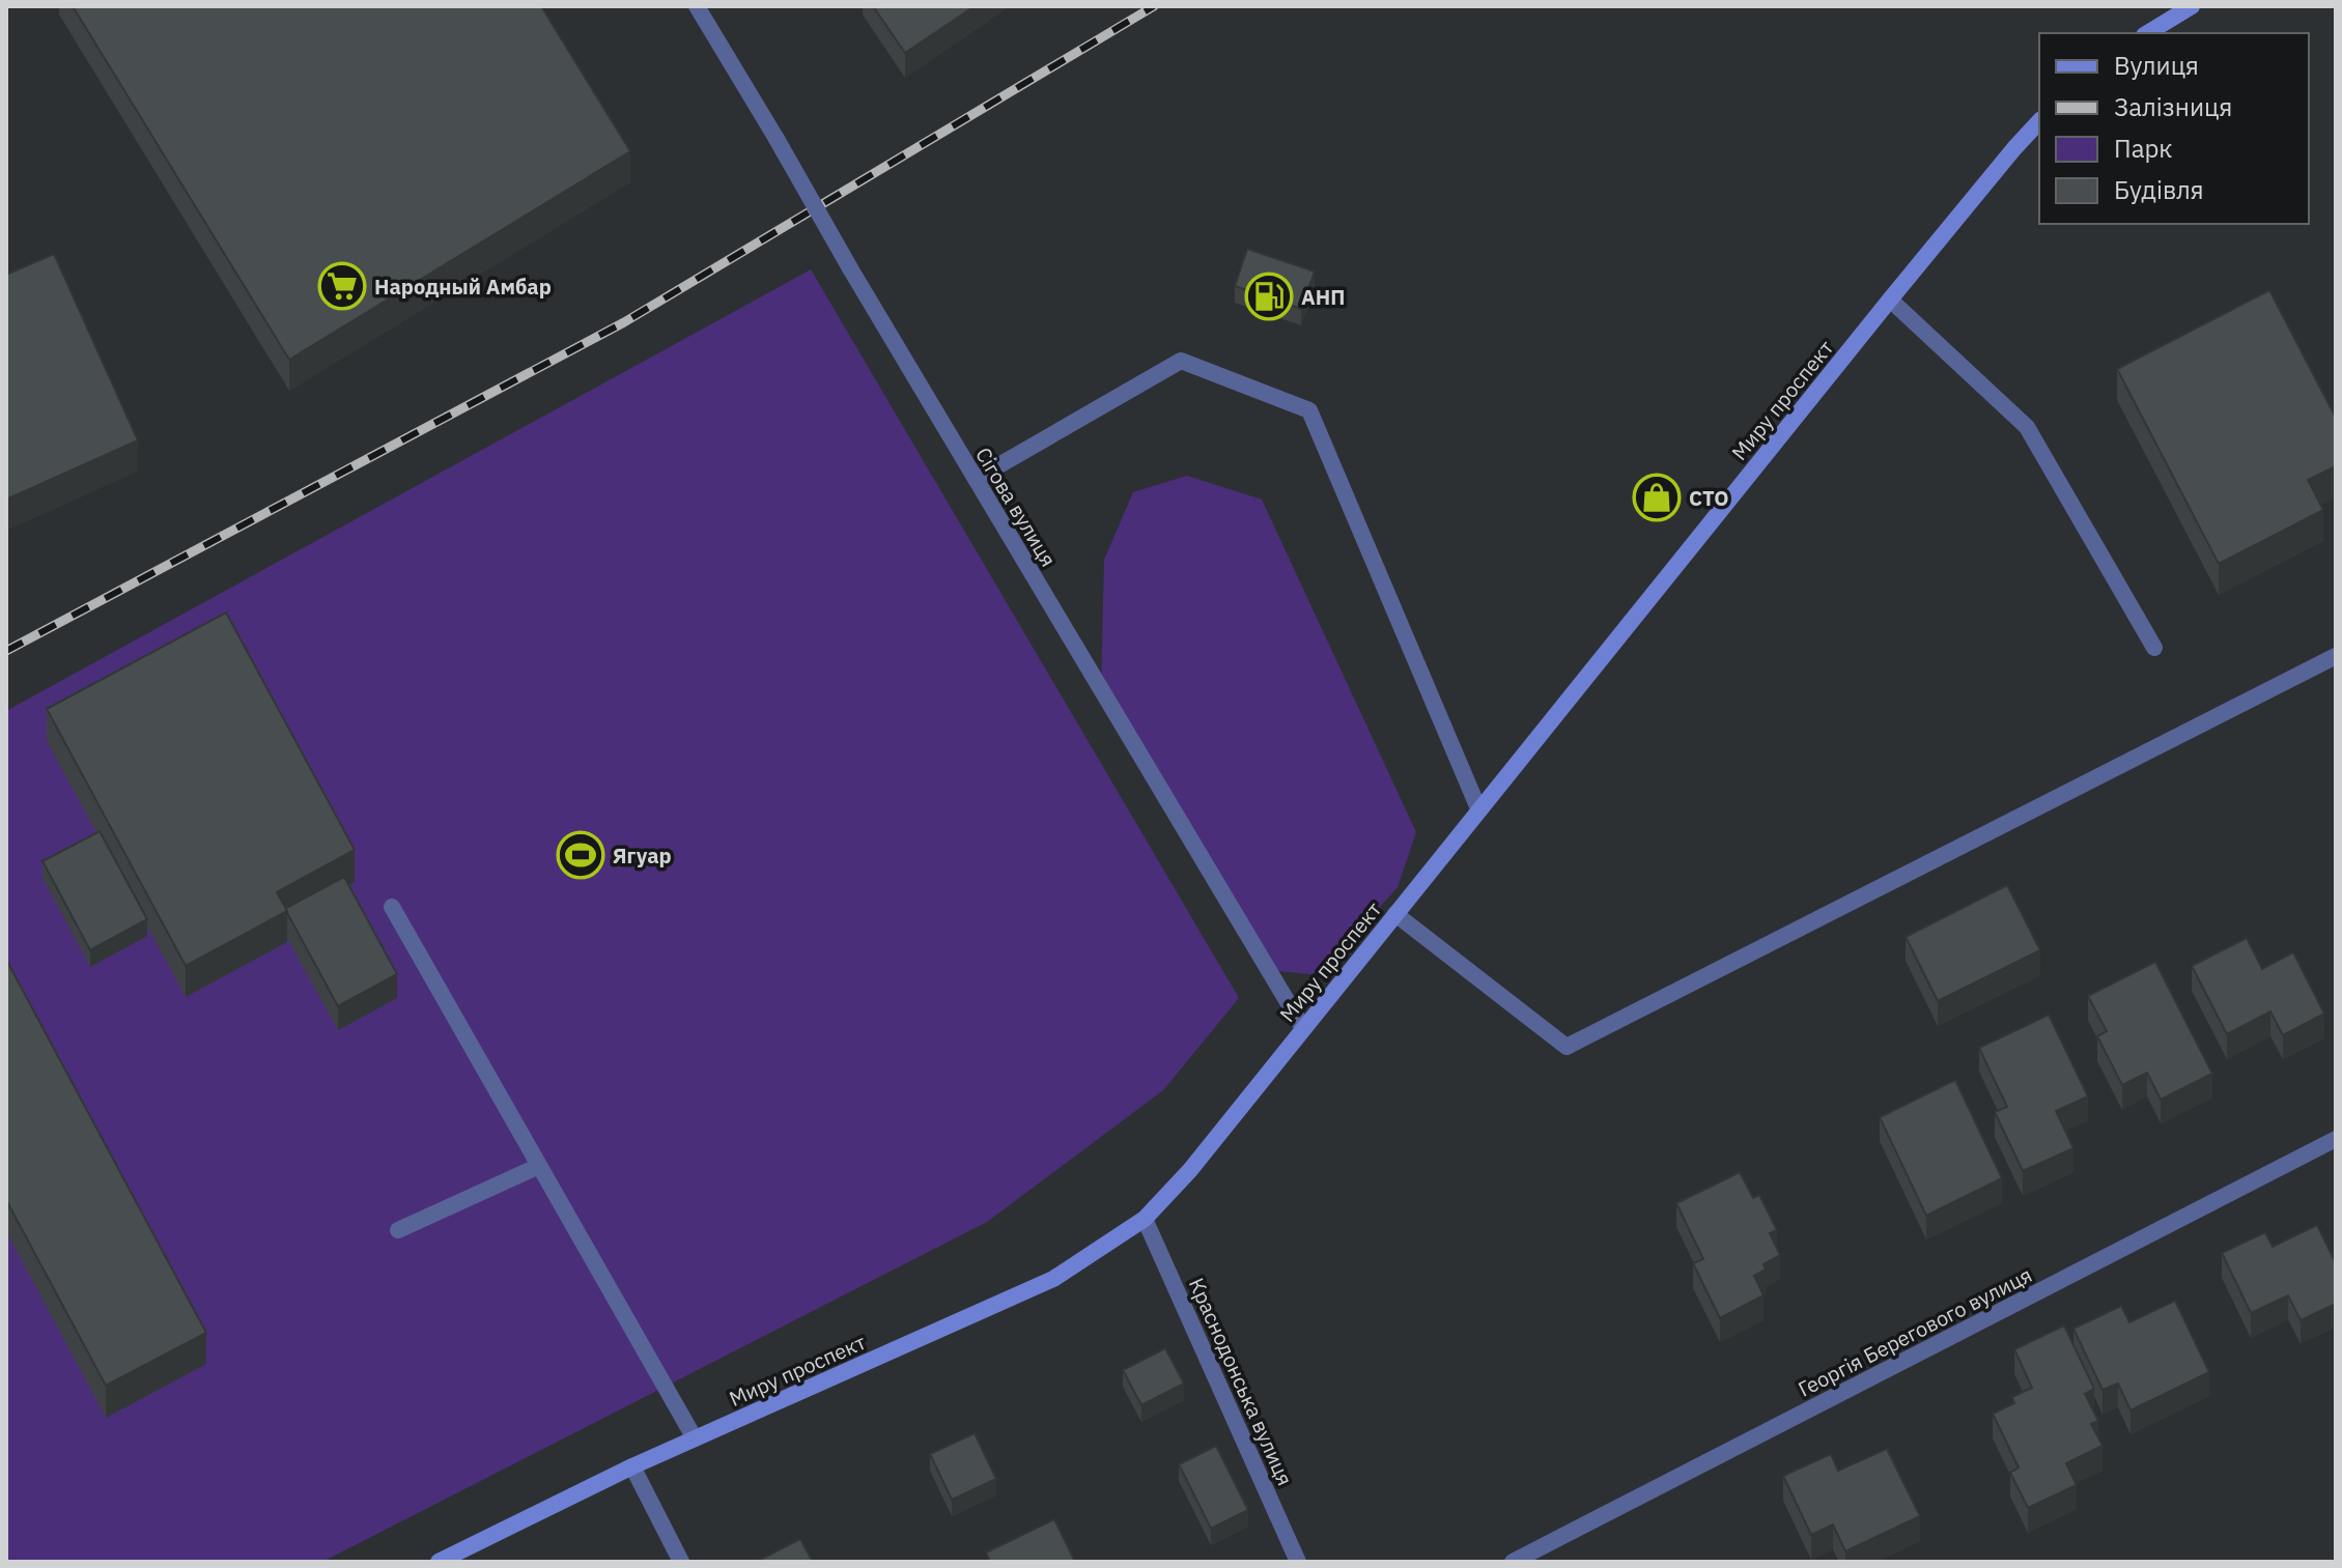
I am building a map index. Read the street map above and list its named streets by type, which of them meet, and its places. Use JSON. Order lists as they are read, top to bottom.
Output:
{
  "streets": {
    "main road": ["Миру проспект"],
    "street": ["Сігова вулиця", "Георгія Берегового вулиця", "Краснодонська вулиця"]
  },
  "crossings": [
    ["Миру проспект", "Сігова вулиця"],
    ["Миру проспект", "Краснодонська вулиця"]
  ],
  "places": {
    "supermarket": ["Народный Амбар"],
    "fuel station": ["АНП"],
    "shop": ["СТО"],
    "sports": ["Ягуар"]
  },
  "legend": [
    "Вулиця",
    "Залізниця",
    "Парк",
    "Будівля"
  ]
}
